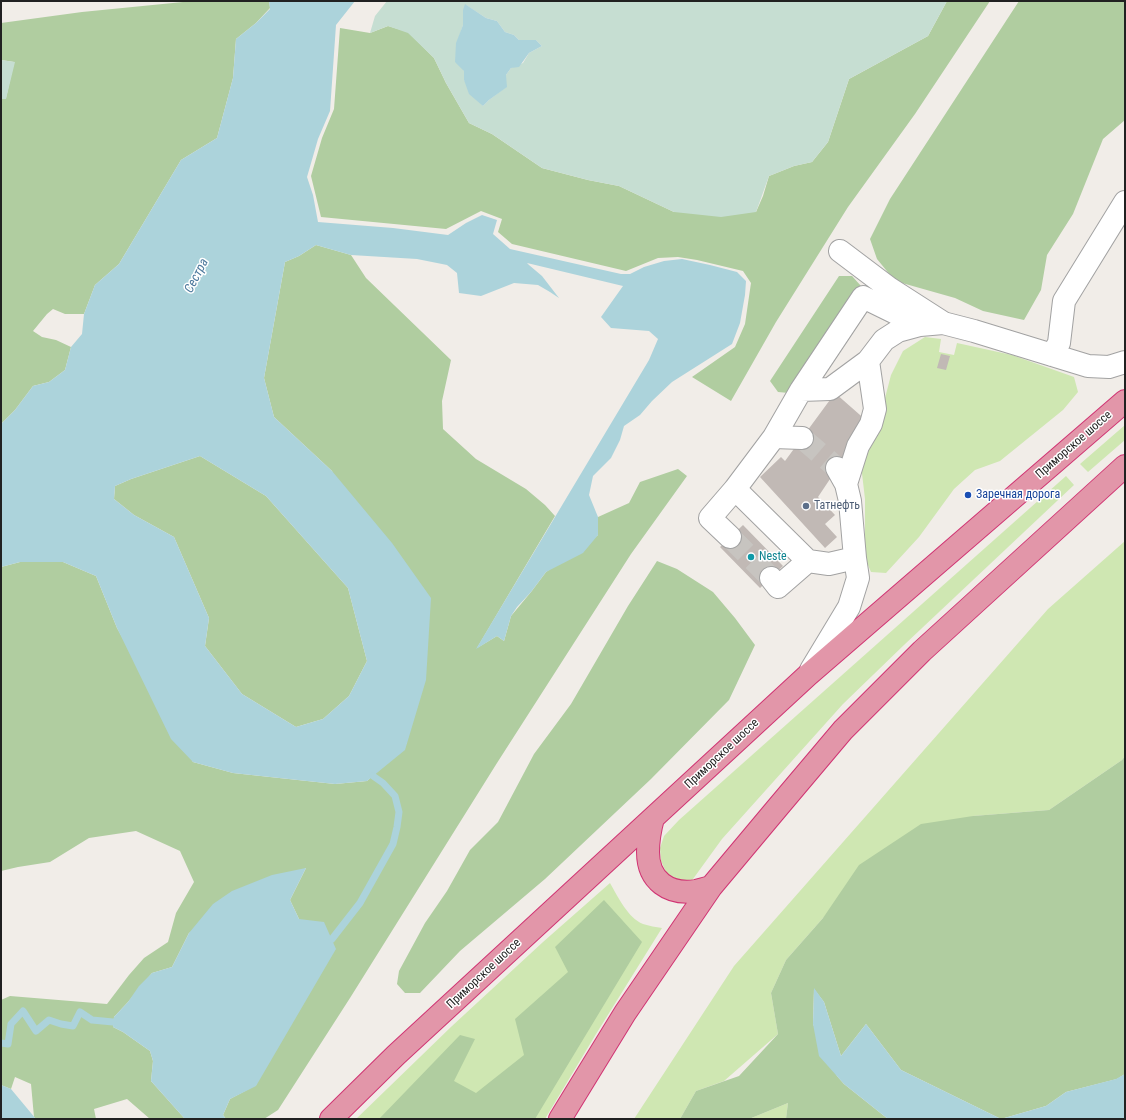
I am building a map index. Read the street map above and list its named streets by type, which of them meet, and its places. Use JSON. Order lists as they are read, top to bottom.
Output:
{
  "streets": {
    "highway": ["Приморское шоссе"]
  },
  "water": ["Сестра"],
  "places": ["Заречная дорога", "Татнефть", "Neste"]
}
